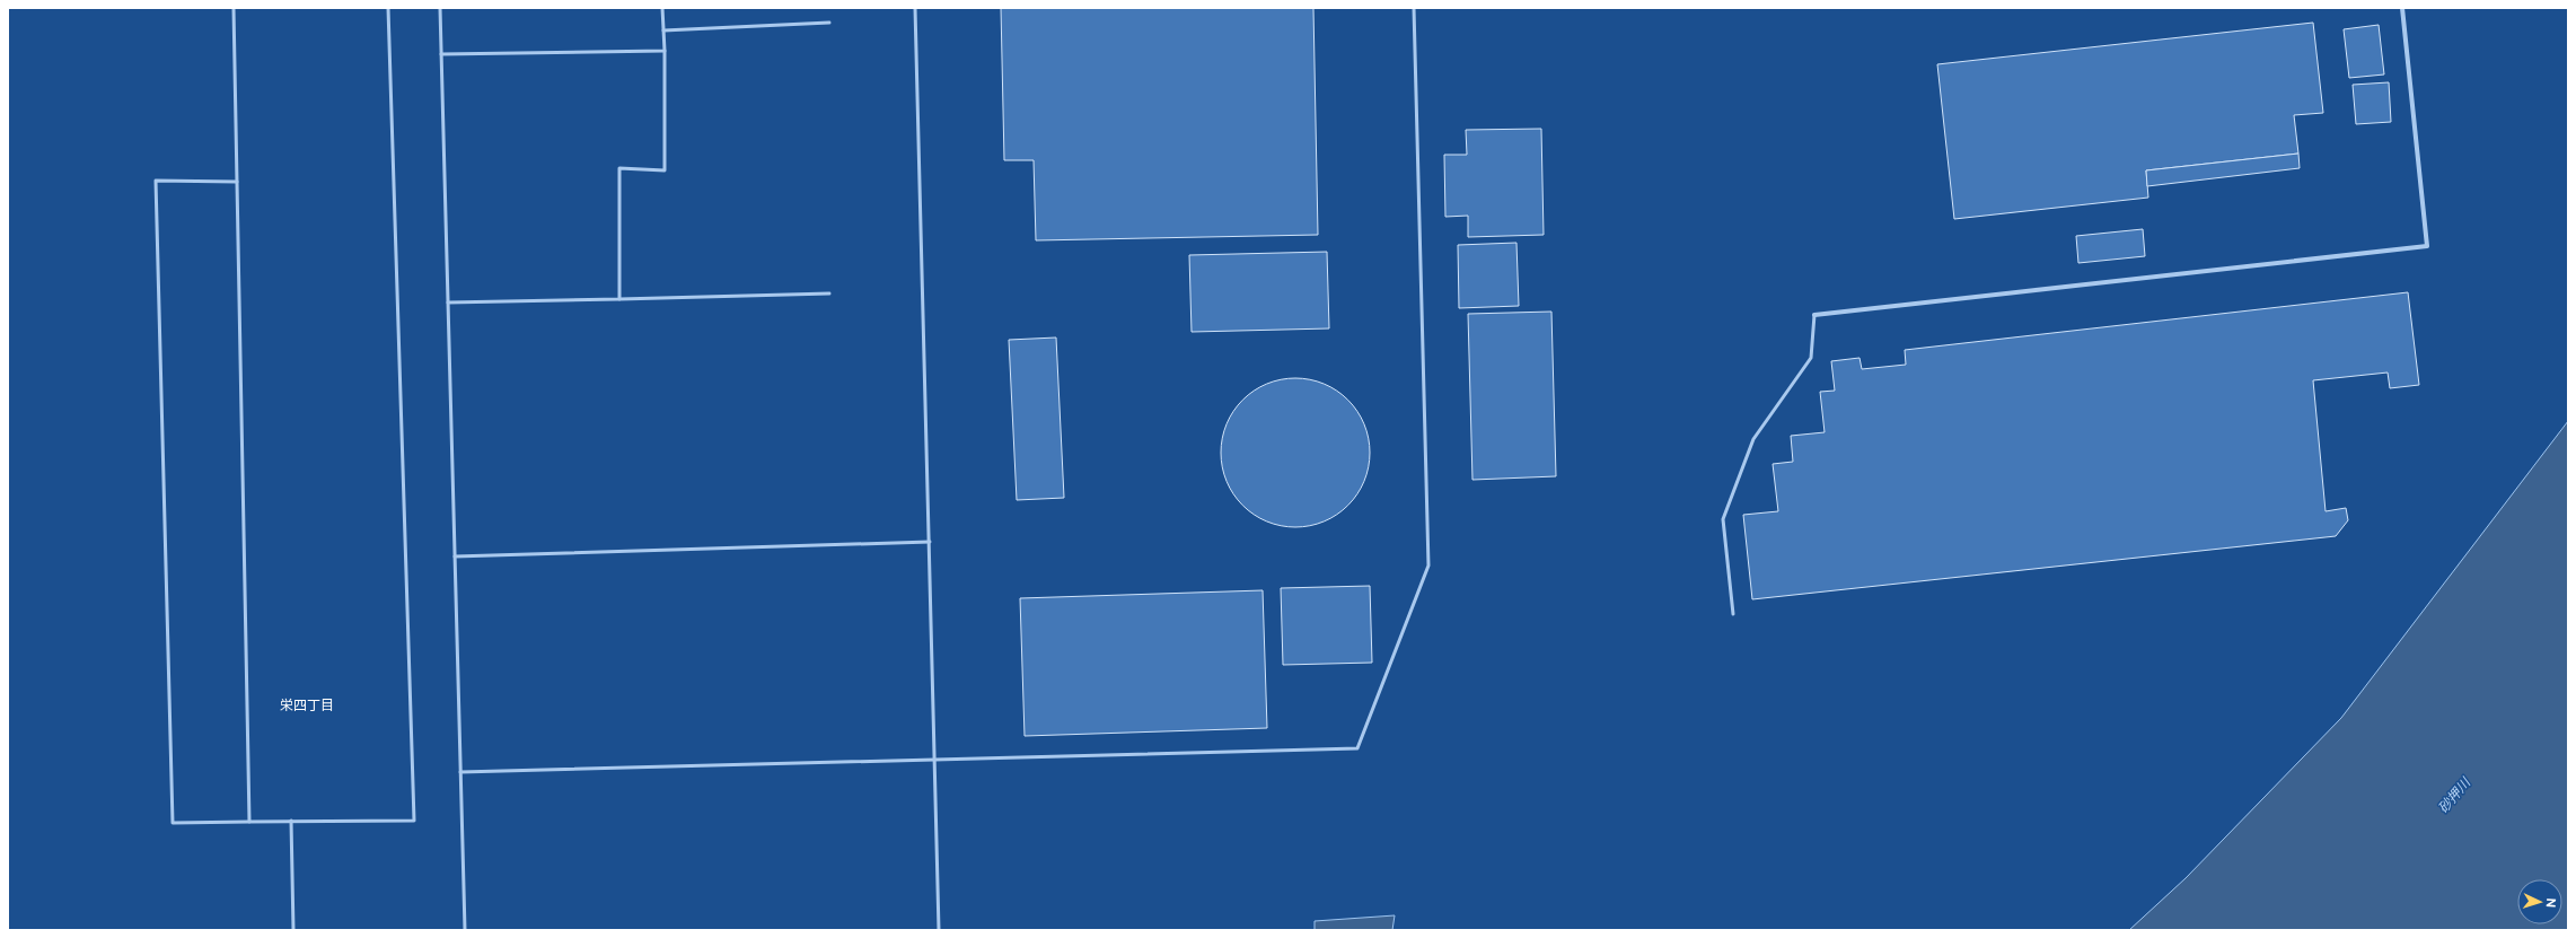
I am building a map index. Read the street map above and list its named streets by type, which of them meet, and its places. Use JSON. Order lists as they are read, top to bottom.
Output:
{
  "districts": ["栄四丁目"],
  "water": ["砂押川"],
  "north": "right"
}
